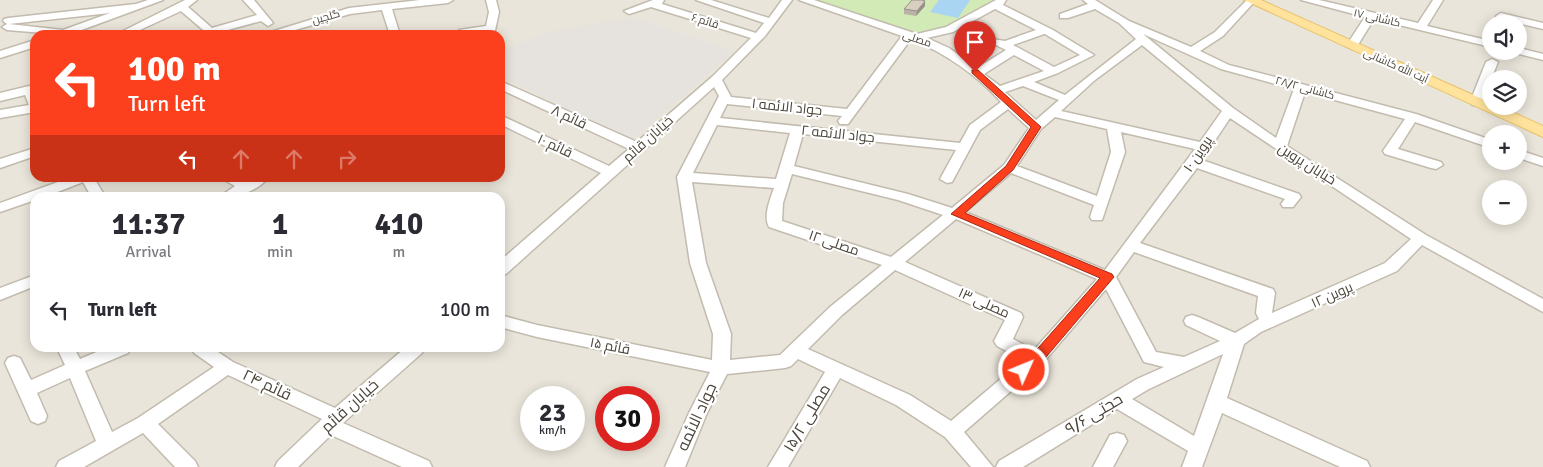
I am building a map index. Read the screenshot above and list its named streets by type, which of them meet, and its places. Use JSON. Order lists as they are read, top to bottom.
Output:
{
  "streets": {
    "main road": ["آیت الله کاشانی"],
    "street": [
      "گلچین",
      "کاشانی ۱۷",
      "قائم ۶",
      "مصلی",
      "کاشانی ۲۸/۲",
      "جواد الائمه ۱",
      "قائم ۸",
      "جواد الائمه ۲",
      "خیابان قائم",
      "قائم ۱۰",
      "پروین ۱۰",
      "خیابان پروین",
      "مصلی ۱۲",
      "پروین ۱۲",
      "مصلی ۱۳",
      "قائم ۱۵",
      "قائم ۲۴",
      "حجتی ۹/۶",
      "جواد الائمه",
      "مصلی ۱۵/۲"
    ]
  },
  "crossings": [
    ["قائم ۶", "خیابان قائم"],
    ["مصلی", "قائم ۱۵"],
    ["کاشانی ۲۸/۲", "خیابان پروین"],
    ["قائم ۸", "خیابان قائم"],
    ["خیابان قائم", "قائم ۱۰"],
    ["خیابان قائم", "قائم ۲۴"],
    ["پروین ۱۰", "خیابان پروین"],
    ["پروین ۱۰", "مصلی ۱۳"],
    ["خیابان پروین", "پروین ۱۲"],
    ["مصلی ۱۲", "مصلی ۱۳"],
    ["مصلی ۱۲", "قائم ۱۵"],
    ["پروین ۱۲", "حجتی ۹/۶"],
    ["مصلی ۱۳", "قائم ۱۵"],
    ["قائم ۱۵", "جواد الائمه"]
  ],
  "page": {
    "map_buttons": ["+", "−"],
    "turn": ["100 m", "Turn left"],
    "eta": [
      "11:37",
      "Arrival",
      "1",
      "min",
      "410",
      "m"
    ],
    "list": [
      {
        "name": "Turn left",
        "value": "100 m"
      }
    ],
    "speed": "23 km/h",
    "limit": "30"
  }
}
